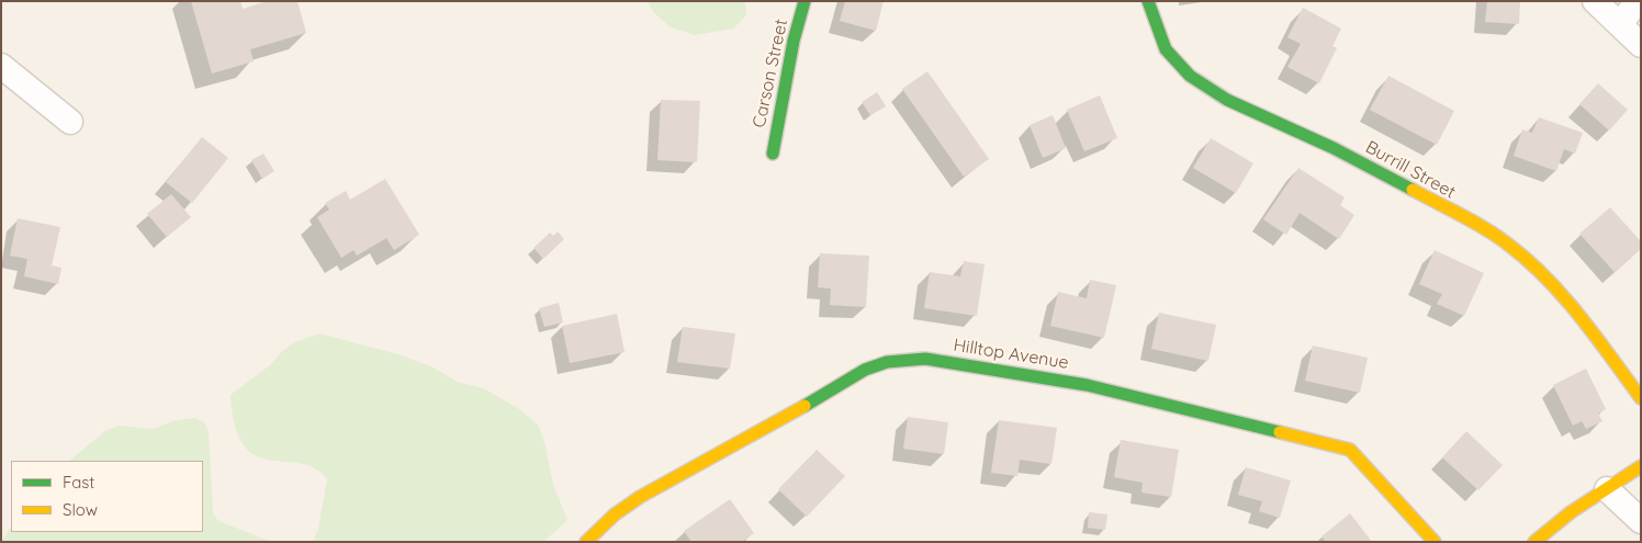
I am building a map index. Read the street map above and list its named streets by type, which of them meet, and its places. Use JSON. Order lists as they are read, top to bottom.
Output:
{
  "streets": {
    "street": ["Carson Street", "Burrill Street", "Hilltop Avenue"]
  },
  "legend": ["Fast", "Slow"]
}
